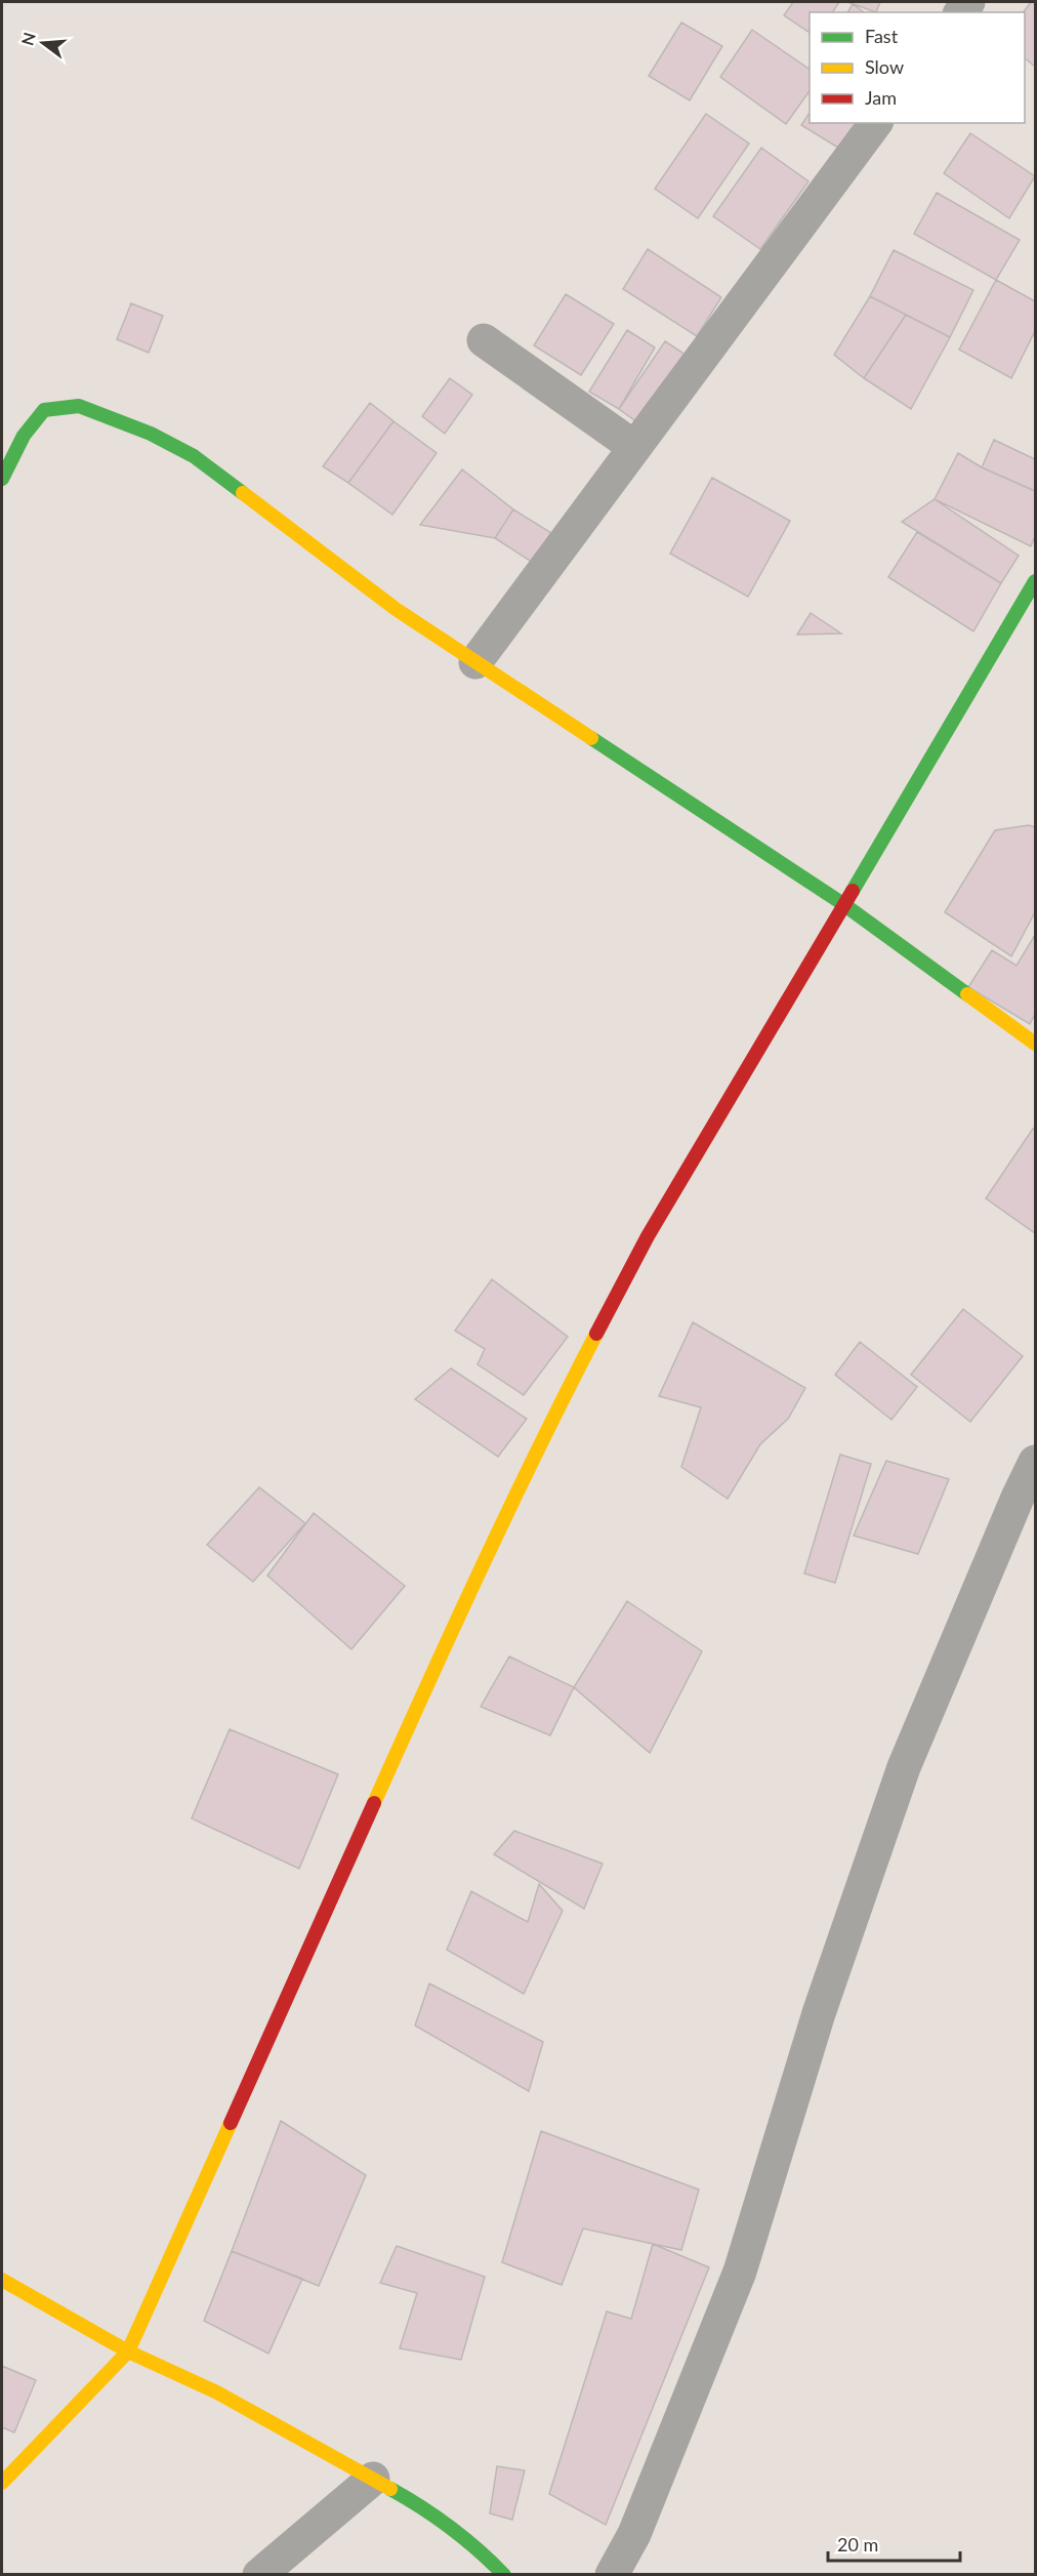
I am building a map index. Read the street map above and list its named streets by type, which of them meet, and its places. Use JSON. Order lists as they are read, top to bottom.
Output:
{
  "legend": ["Fast", "Slow", "Jam"],
  "scale_bar": "20 m",
  "north": "left"
}
